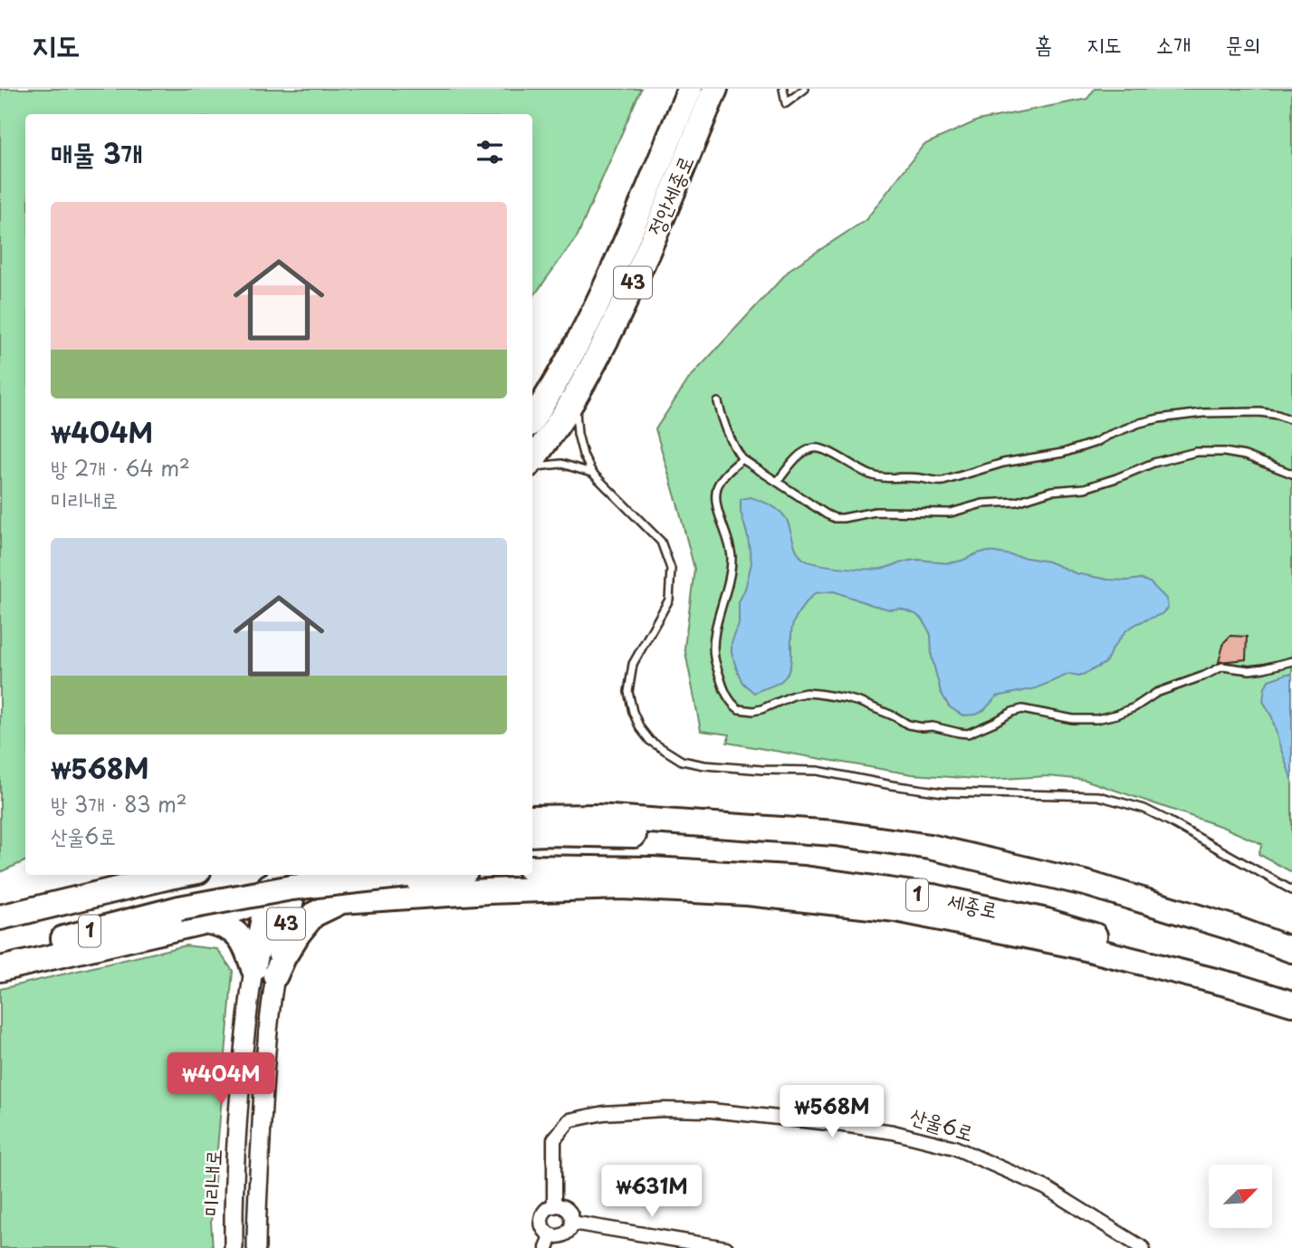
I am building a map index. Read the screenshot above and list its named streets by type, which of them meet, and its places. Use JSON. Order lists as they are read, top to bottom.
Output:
{
  "streets": {
    "highway": [
      "정안세종로",
      "43",
      "1",
      "세종로"
    ],
    "main road": ["미리내로"],
    "street": ["산울6로"]
  },
  "crossings": [
    ["43", "미리내로"]
  ],
  "north": "top right",
  "page": {
    "header": "지도",
    "nav": [
      "홈",
      "지도",
      "소개",
      "문의"
    ],
    "heading": "매물 3개",
    "list": [
      {
        "name": "₩404M",
        "note": "방 2개 · 64 m² · 미리내로"
      },
      {
        "name": "₩568M",
        "note": "방 3개 · 83 m² · 산울6로"
      }
    ],
    "price": ["₩404M", "₩568M", "₩631M"]
  }
}
